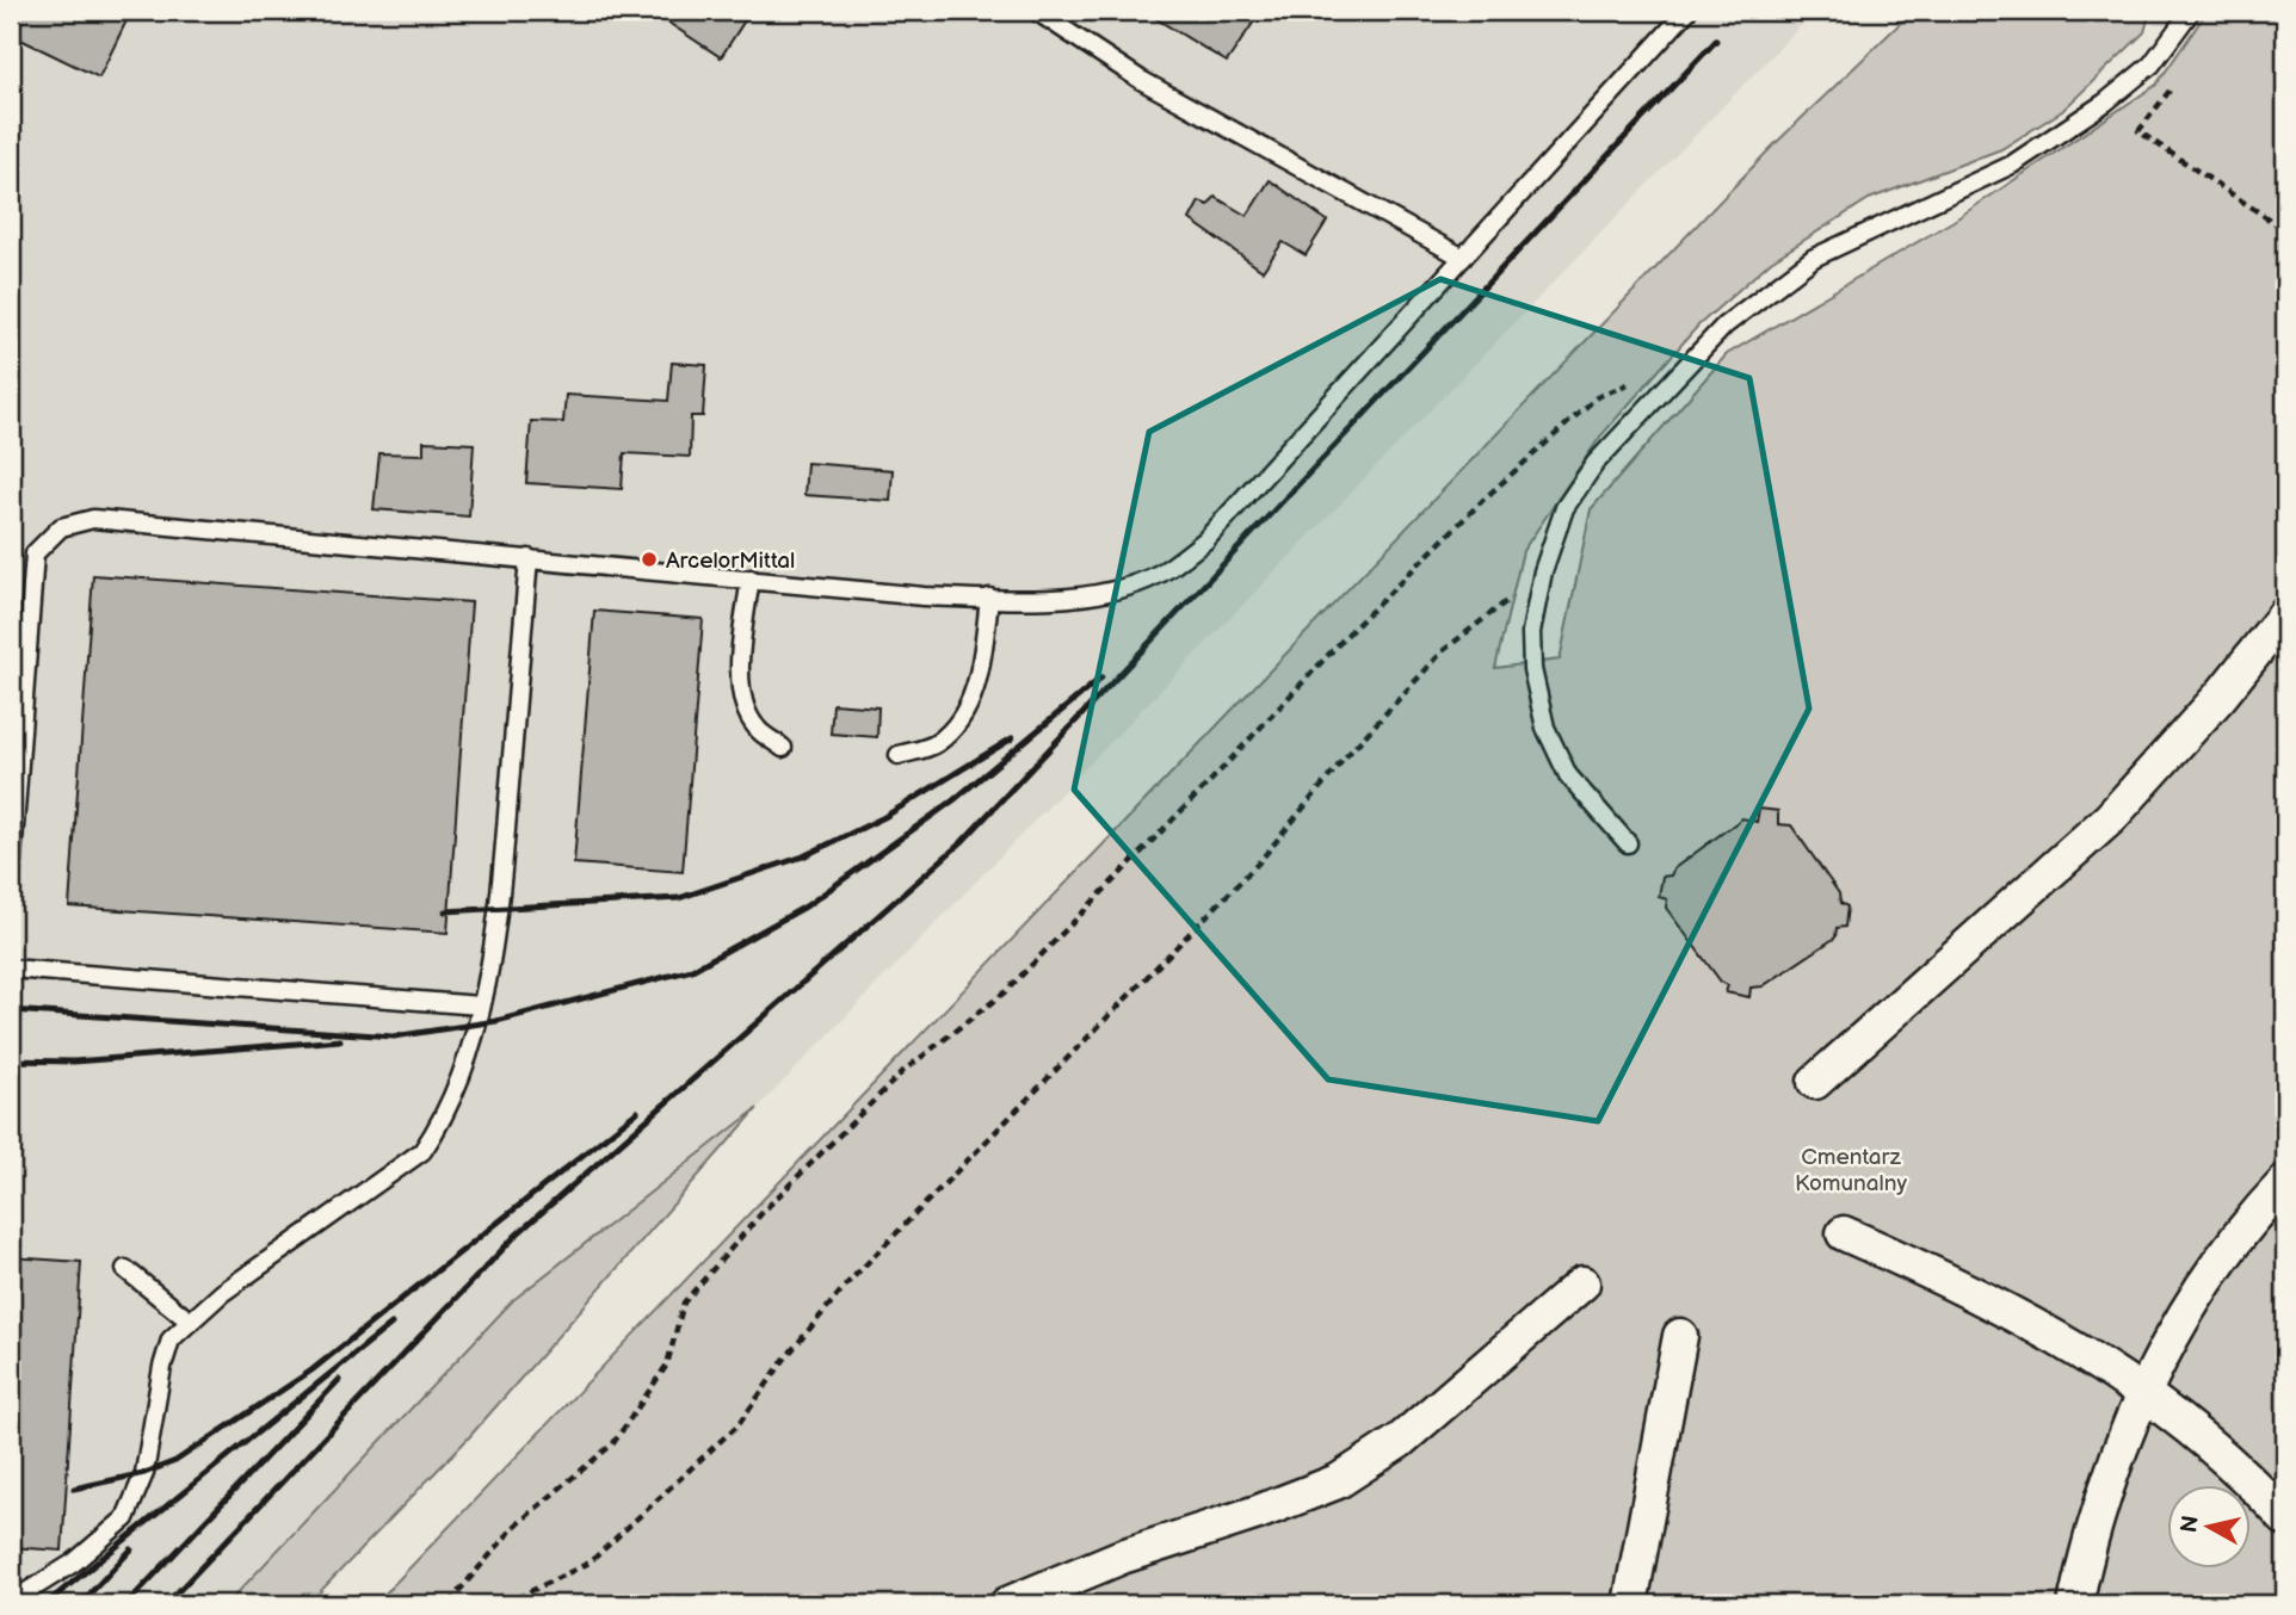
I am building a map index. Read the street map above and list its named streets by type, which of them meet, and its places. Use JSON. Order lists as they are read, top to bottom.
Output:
{
  "parks": ["Cmentarz Komunalny"],
  "places": ["ArcelorMittal"],
  "north": "left"
}
